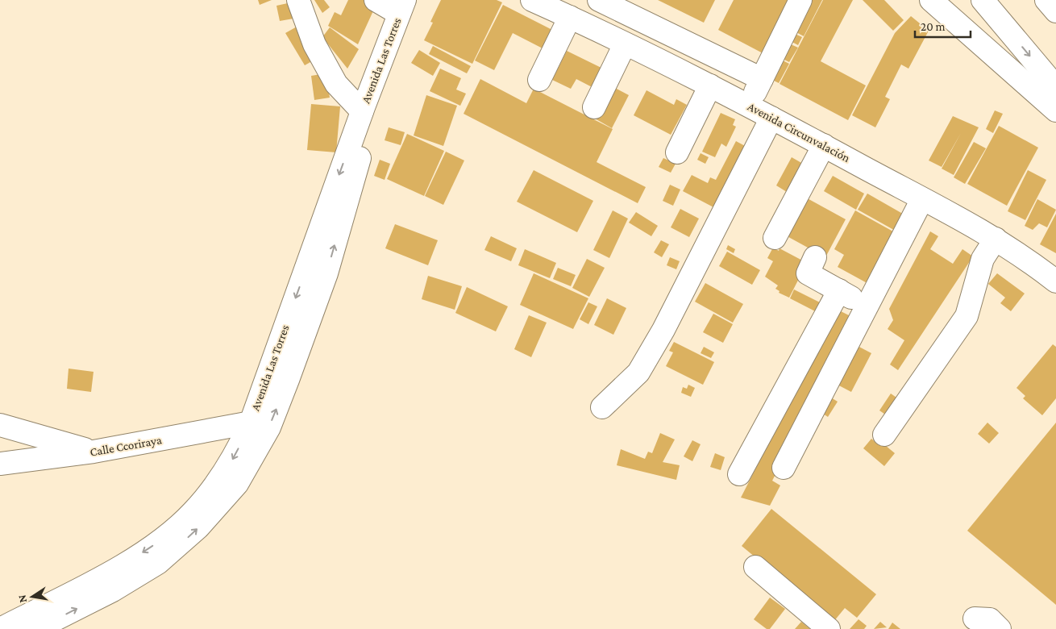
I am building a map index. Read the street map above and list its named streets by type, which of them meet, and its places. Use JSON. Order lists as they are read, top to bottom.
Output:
{
  "streets": {
    "main road": ["Avenida Las Torres", "Avenida Circunvalación", "Calle Ccoriraya"]
  },
  "crossings": [
    ["Avenida Las Torres", "Calle Ccoriraya"]
  ],
  "scale_bar": "20 m",
  "north": "left"
}
